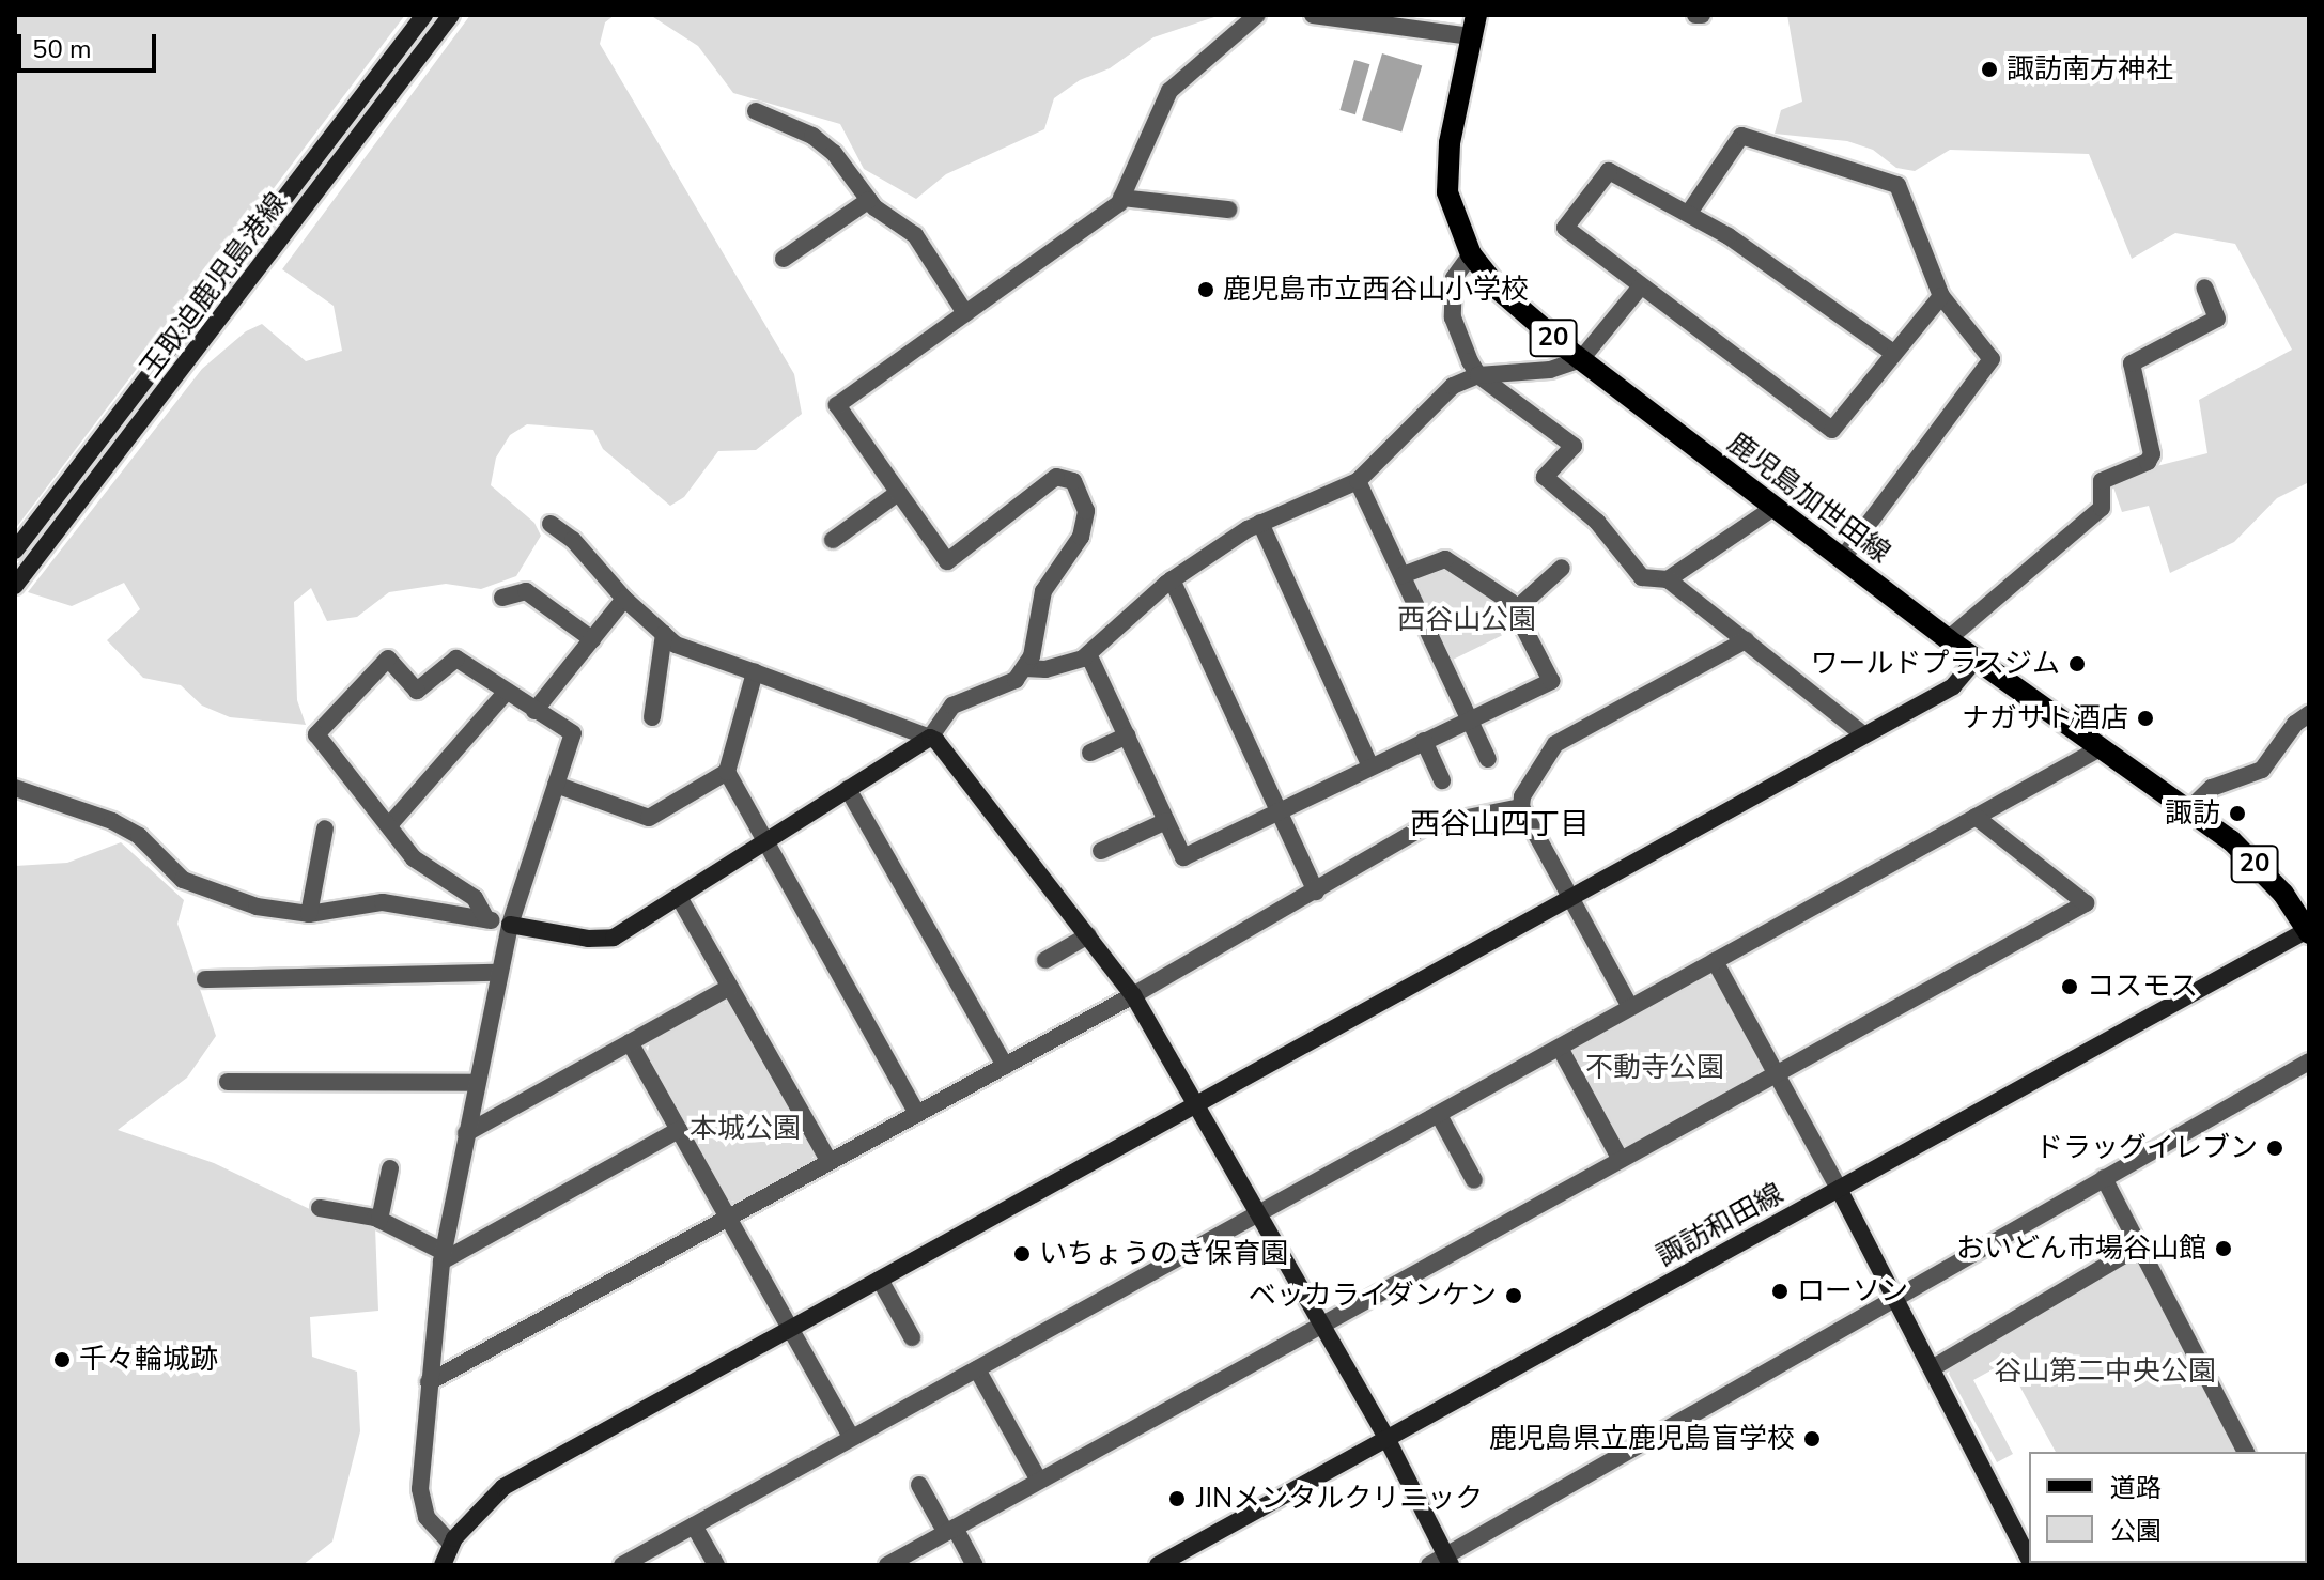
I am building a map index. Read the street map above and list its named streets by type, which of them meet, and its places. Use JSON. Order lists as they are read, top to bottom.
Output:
{
  "streets": {
    "main road": ["20", "鹿児島加世田線"],
    "street": ["玉取迫鹿児島港線", "諏訪和田線"]
  },
  "crossings": [
    ["鹿児島加世田線", "諏訪和田線"]
  ],
  "districts": ["西谷山四丁目"],
  "parks": [
    "西谷山公園",
    "不動寺公園",
    "本城公園",
    "谷山第二中央公園"
  ],
  "places": [
    "諏訪南方神社",
    "鹿児島市立西谷山小学校",
    "ワールドプラスジム",
    "ナガサト酒店",
    "諏訪",
    "コスモス",
    "ドラッグイレブン",
    "おいどん市場谷山館",
    "いちょうのき保育園",
    "ローソン",
    "ベッカライダンケン",
    "千々輪城跡",
    "鹿児島県立鹿児島盲学校",
    "JINメンタルクリニック"
  ],
  "legend": ["道路", "公園"],
  "scale_bar": "50 m"
}
